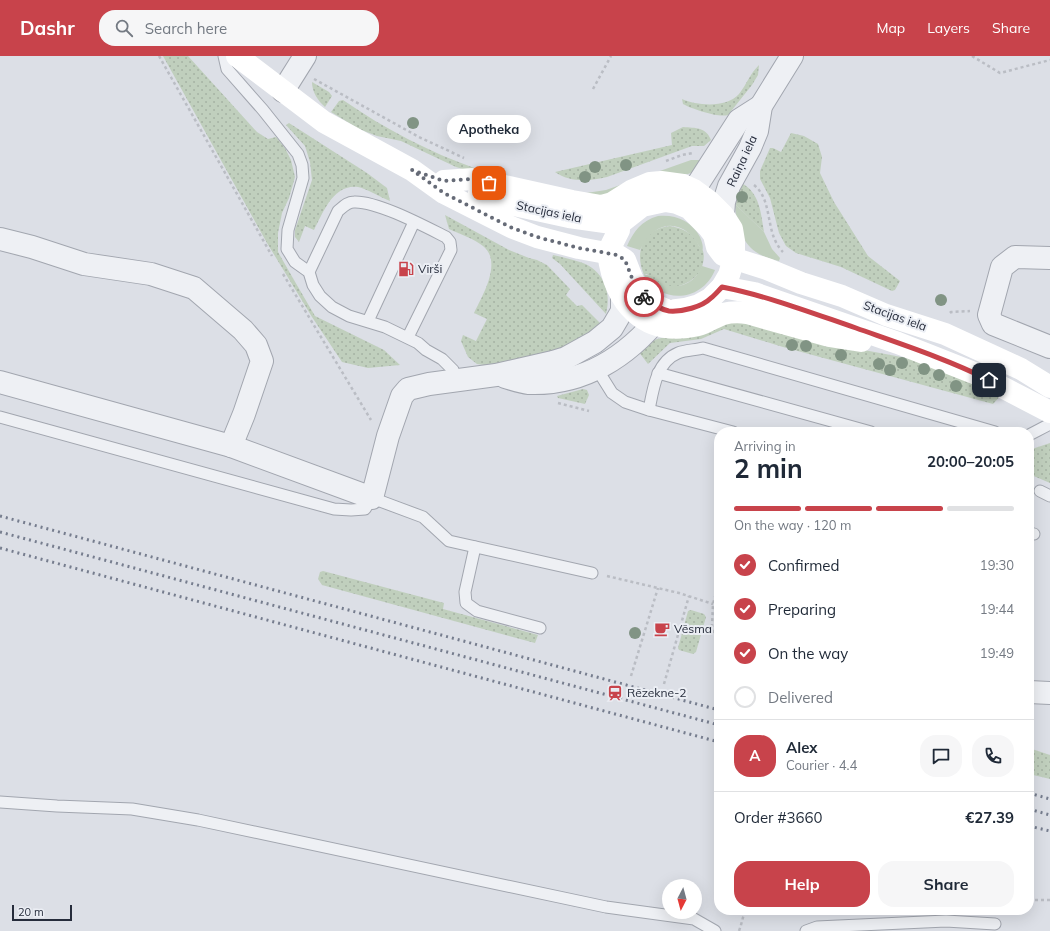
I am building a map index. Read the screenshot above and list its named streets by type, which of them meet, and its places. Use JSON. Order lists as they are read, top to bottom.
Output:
{
  "streets": {
    "main road": ["Stacijas iela"],
    "street": ["Raiņa iela"]
  },
  "places": {
    "other": ["Apotheka"],
    "fuel station": ["Virši"],
    "cafe": ["Vēsma"],
    "station": ["Rēzekne-2"]
  },
  "scale_bar": "20 m",
  "north": "bottom",
  "page": {
    "header": "Dashr",
    "search": "Search here",
    "nav": ["Map", "Layers", "Share"],
    "bubble": "Apotheka",
    "heading": ["2 min", "Arriving in", "20:00–20:05"],
    "panel": [
      "Alex",
      "Courier · 4.4",
      "Order #3660",
      "€27.39"
    ],
    "bar": "On the way · 120 m",
    "list": [
      ["Confirmed", "19:30"],
      ["Preparing", "19:44"],
      ["On the way", "19:49"],
      "Delivered"
    ],
    "round": "A",
    "buttons": ["Help", "Share"],
    "scale": "20 m"
  }
}
